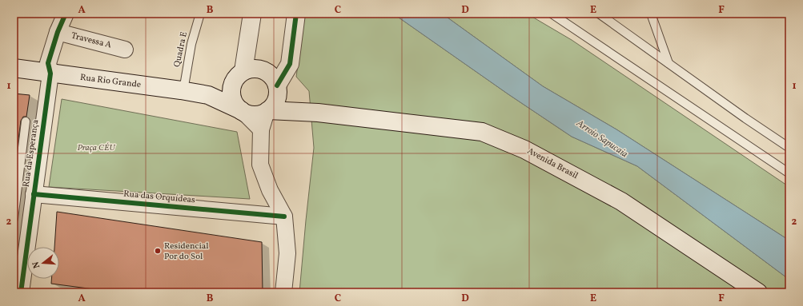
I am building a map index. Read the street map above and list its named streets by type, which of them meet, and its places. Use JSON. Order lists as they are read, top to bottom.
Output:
{
  "streets": {
    "main road": ["Rua Rio Grande", "Avenida Brasil"],
    "street": ["Travessa A", "Rua da Esperança", "Rua das Orquídeas"],
    "lane": ["Quadra E"]
  },
  "crossings": [
    ["Travessa A", "Rua da Esperança"],
    ["Quadra E", "Rua Rio Grande"],
    ["Rua Rio Grande", "Rua da Esperança"],
    ["Rua Rio Grande", "Avenida Brasil"],
    ["Rua da Esperança", "Rua das Orquídeas"]
  ],
  "water": ["Arroio Sapucaia"],
  "parks": ["Praça CÉU"],
  "places": ["Residencial Por do Sol"],
  "north": "left",
  "grid": {
    "columns": [
      "A",
      "B",
      "C",
      "D",
      "E",
      "F"
    ],
    "rows": ["1", "2"]
  }
}
